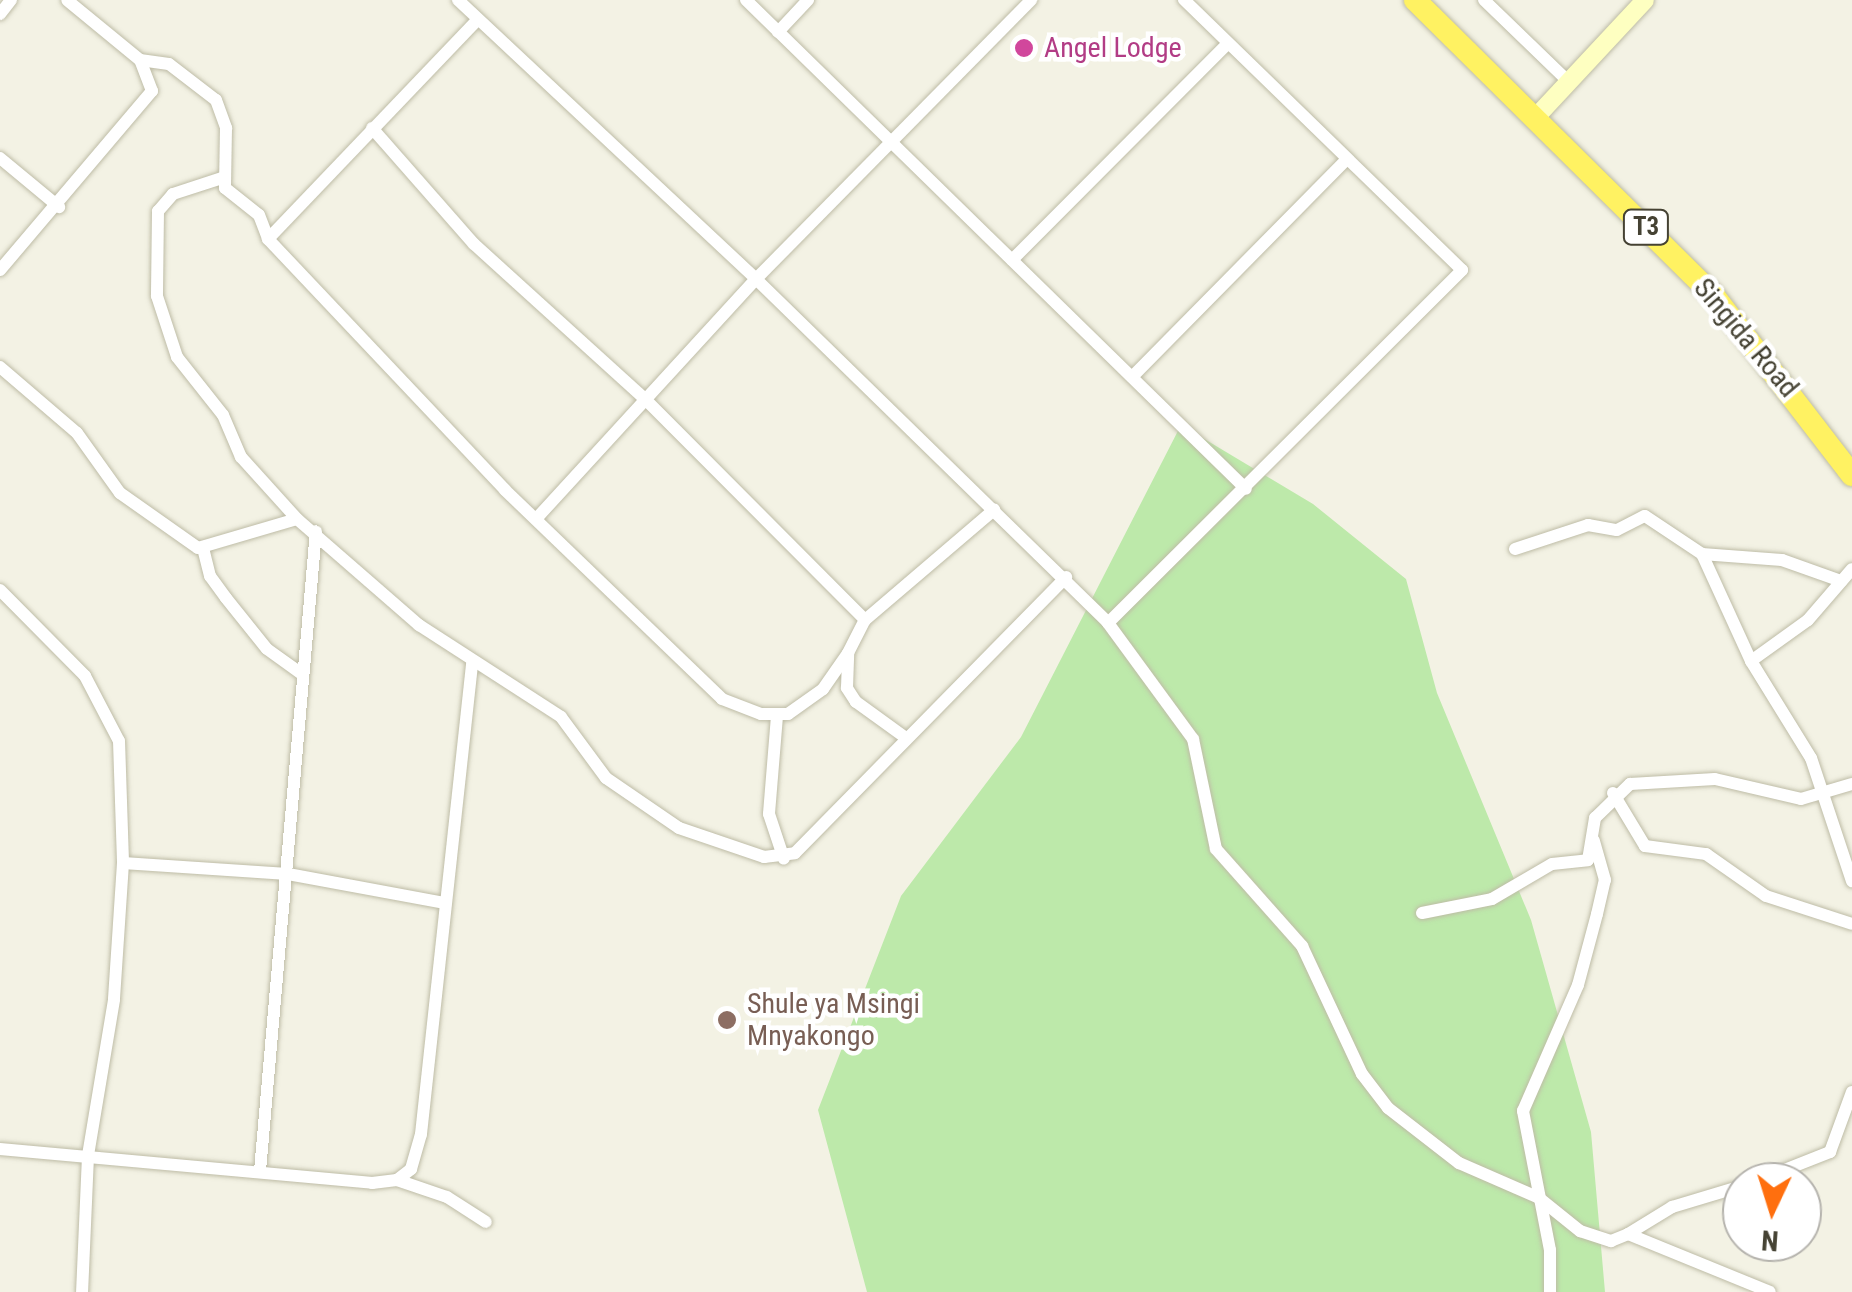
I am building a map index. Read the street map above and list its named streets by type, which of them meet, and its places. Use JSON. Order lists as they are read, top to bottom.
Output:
{
  "streets": {
    "highway": ["T3", "Singida Road"]
  },
  "places": ["Angel Lodge", "Shule ya Msingi Mnyakongo"],
  "north": "bottom"
}
